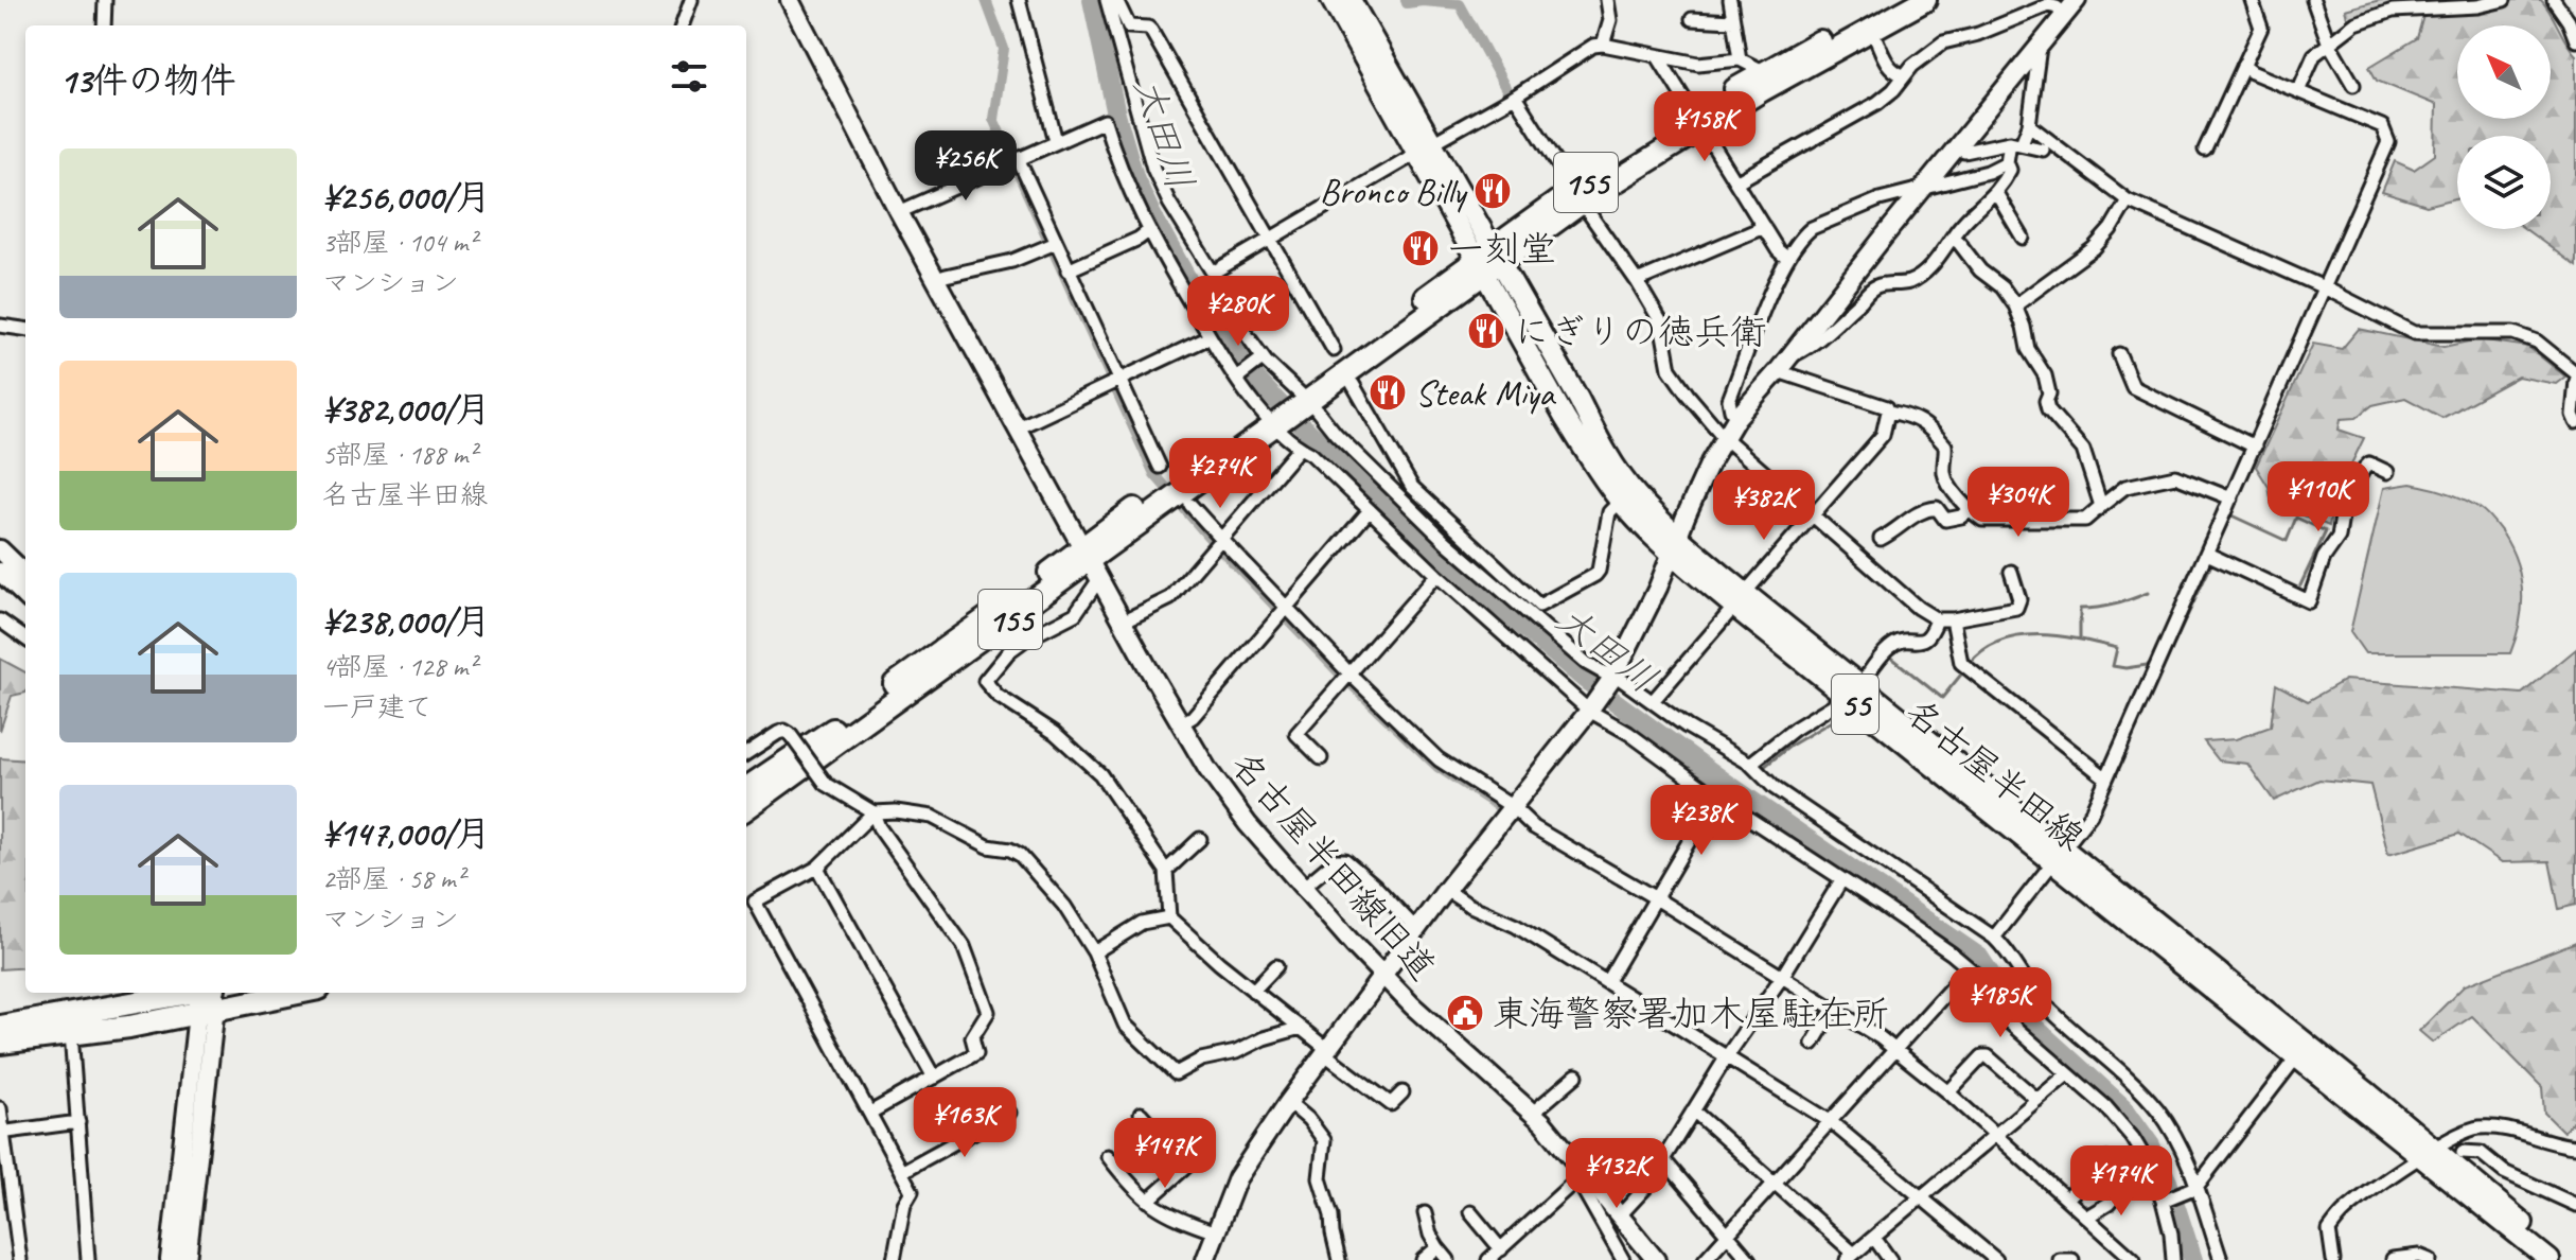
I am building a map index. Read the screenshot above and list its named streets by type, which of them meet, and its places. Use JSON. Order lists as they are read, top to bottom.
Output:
{
  "streets": {
    "highway": ["155"],
    "main road": ["55", "名古屋半田線"],
    "street": ["名古屋半田線旧道"]
  },
  "crossings": [
    ["155", "名古屋半田線"],
    ["155", "名古屋半田線旧道"]
  ],
  "water": ["大田川"],
  "places": {
    "restaurant": [
      "Bronco Billy",
      "一刻堂",
      "にぎりの徳兵衛",
      "Steak Miya"
    ],
    "public building": ["東海警察署加木屋駐在所"]
  },
  "north": "top left",
  "page": {
    "heading": "13件の物件",
    "price": [
      "¥158K",
      "¥256K",
      "¥280K",
      "¥274K",
      "¥110K",
      "¥304K",
      "¥382K",
      "¥238K",
      "¥185K",
      "¥163K",
      "¥147K",
      "¥132K",
      "¥174K"
    ],
    "list": [
      {
        "name": "¥256,000/月",
        "note": "3部屋 · 104 m² · マンション"
      },
      {
        "name": "¥382,000/月",
        "note": "5部屋 · 188 m² · 名古屋半田線"
      },
      {
        "name": "¥238,000/月",
        "note": "4部屋 · 128 m² · 一戸建て"
      },
      {
        "name": "¥147,000/月",
        "note": "2部屋 · 58 m² · マンション"
      }
    ]
  }
}
